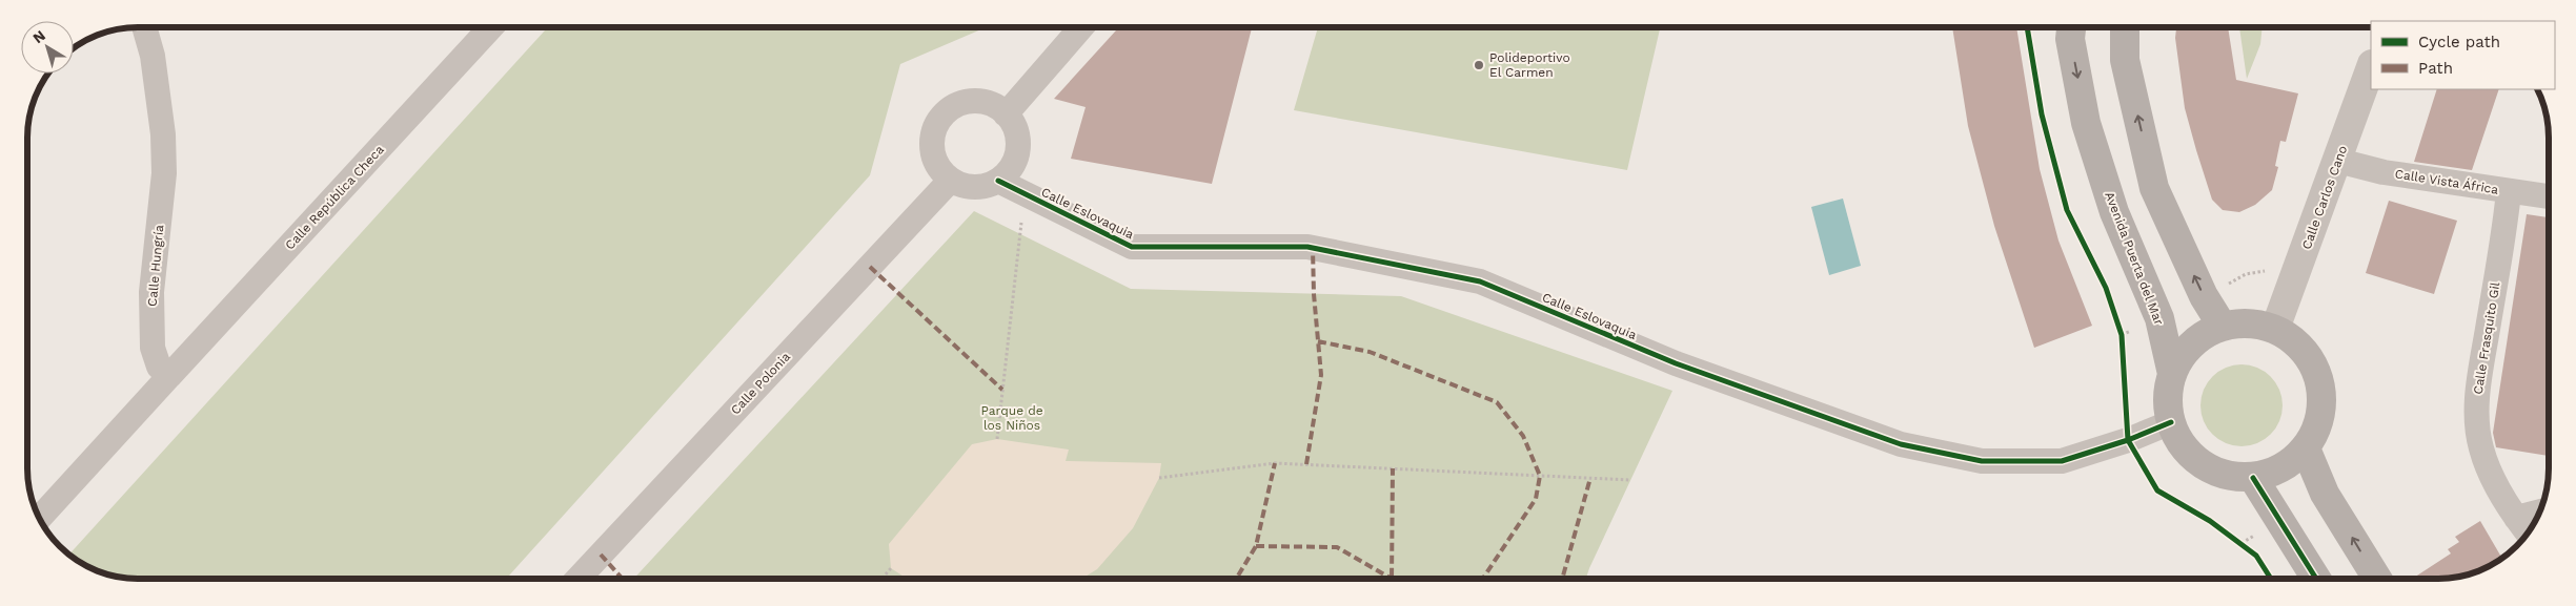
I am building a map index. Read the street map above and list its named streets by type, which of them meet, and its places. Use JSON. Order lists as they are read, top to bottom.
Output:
{
  "streets": {
    "main road": ["Avenida Puerta del Mar"],
    "street": [
      "Calle Vista África",
      "Calle República Checa",
      "Calle Carlos Cano",
      "Calle Eslovaquia",
      "Calle Hungría",
      "Calle Frasquito Gil",
      "Calle Polonia"
    ]
  },
  "crossings": [
    ["Calle Vista África", "Calle Carlos Cano"],
    ["Calle Vista África", "Calle Frasquito Gil"],
    ["Calle República Checa", "Calle Hungría"],
    ["Calle Carlos Cano", "Calle Eslovaquia"],
    ["Calle Carlos Cano", "Avenida Puerta del Mar"],
    ["Calle Eslovaquia", "Avenida Puerta del Mar"],
    ["Calle Eslovaquia", "Calle Polonia"]
  ],
  "parks": ["Parque de los Niños"],
  "places": ["Polideportivo El Carmen"],
  "legend": ["Cycle path", "Path"],
  "north": "top left"
}
